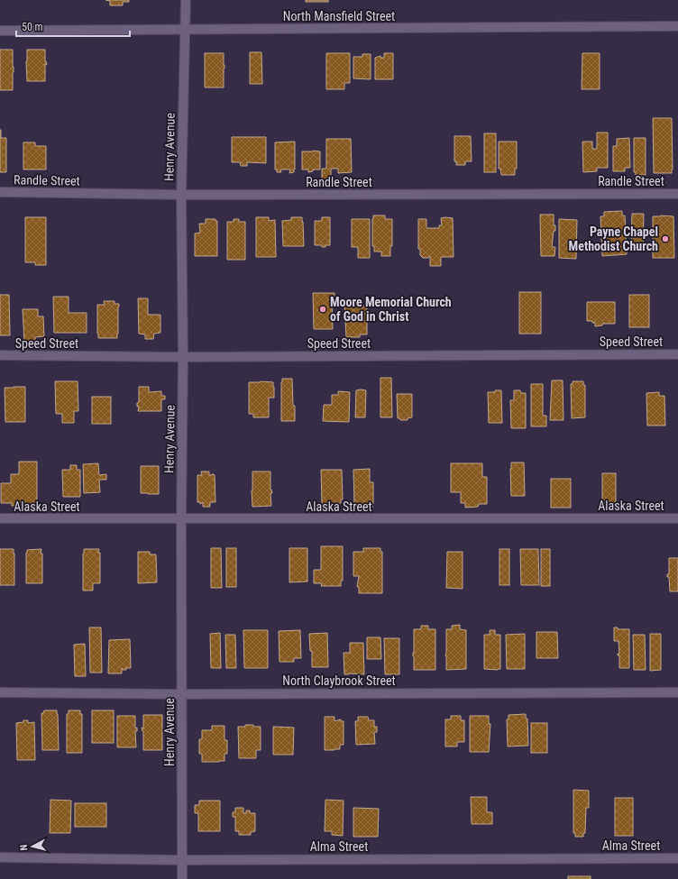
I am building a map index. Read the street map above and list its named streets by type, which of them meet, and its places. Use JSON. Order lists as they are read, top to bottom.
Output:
{
  "streets": {
    "street": [
      "North Mansfield Street",
      "Henry Avenue",
      "Randle Street",
      "Speed Street",
      "Alaska Street",
      "North Claybrook Street",
      "Alma Street"
    ]
  },
  "crossings": [
    ["North Mansfield Street", "Henry Avenue"],
    ["Henry Avenue", "Randle Street"],
    ["Henry Avenue", "Speed Street"],
    ["Henry Avenue", "Alaska Street"],
    ["Henry Avenue", "North Claybrook Street"],
    ["Henry Avenue", "Alma Street"]
  ],
  "places": ["Payne Chapel Methodist Church", "Moore Memorial Church of God in Christ"],
  "scale_bar": "50 m",
  "north": "left"
}
